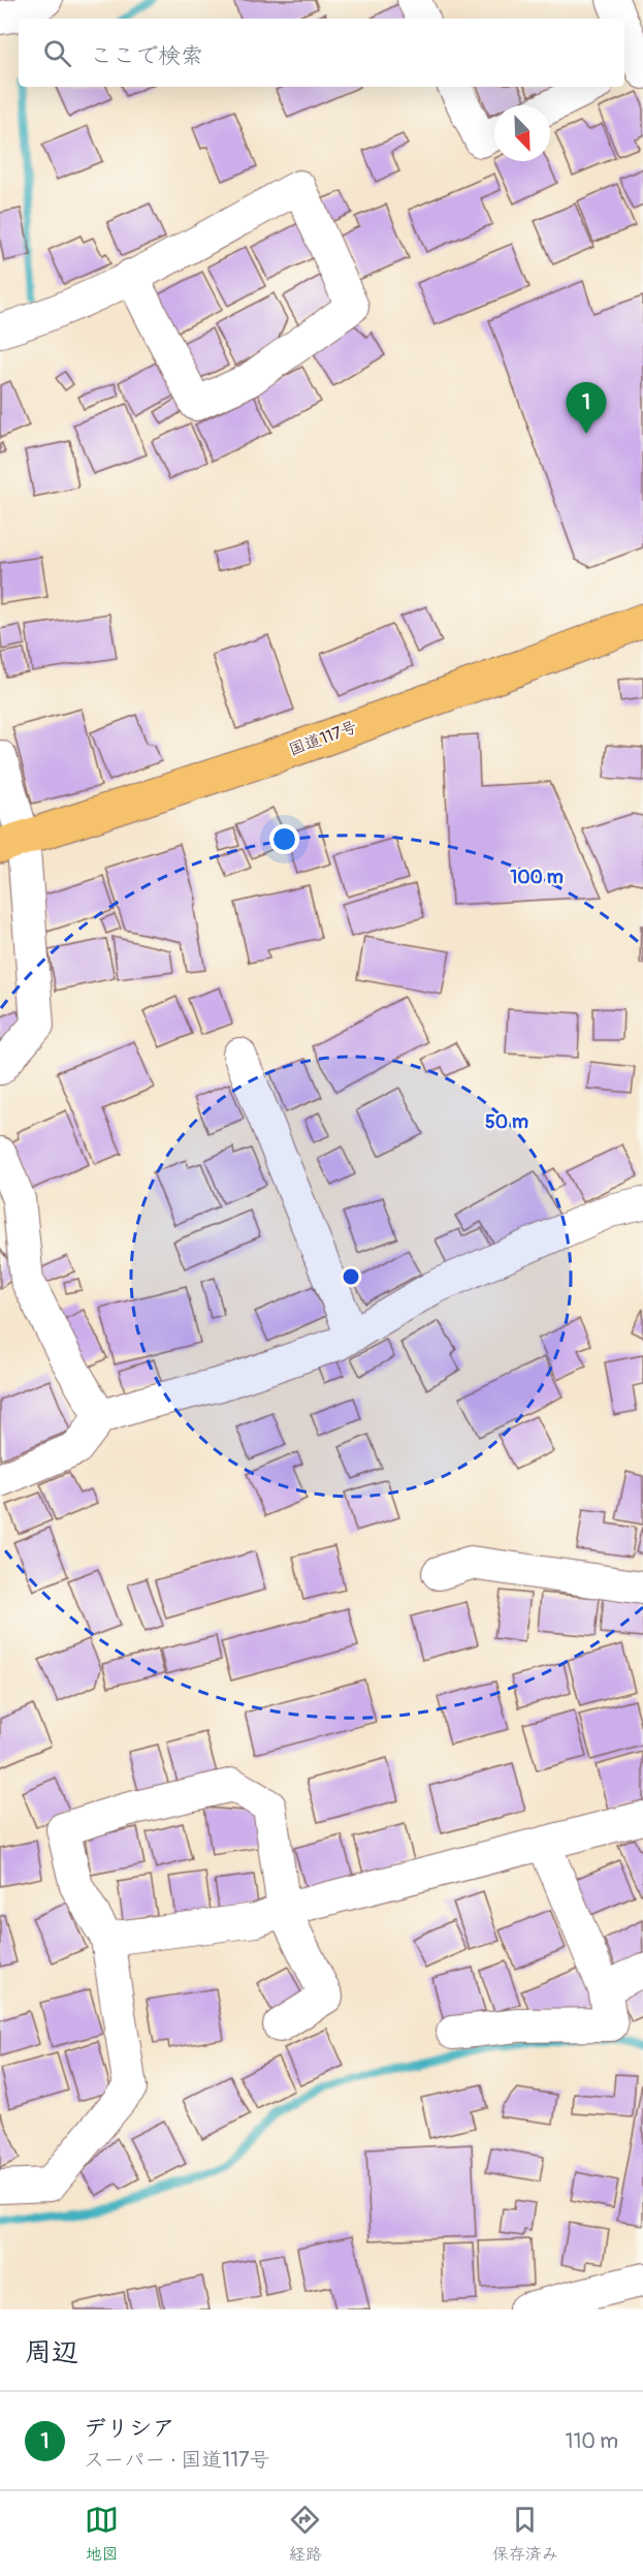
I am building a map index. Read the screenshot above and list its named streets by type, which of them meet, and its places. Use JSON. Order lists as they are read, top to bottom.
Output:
{
  "streets": {
    "highway": ["国道117号"]
  },
  "north": "bottom right",
  "page": {
    "search": "ここで検索",
    "pins": "1",
    "heading": "周辺",
    "list": [
      {
        "mark": "1",
        "name": "デリシア",
        "note": "スーパー · 国道117号",
        "value": "110 m"
      }
    ],
    "nav": ["地図", "経路", "保存済み"]
  },
  "rings": ["100 m", "50 m"]
}
